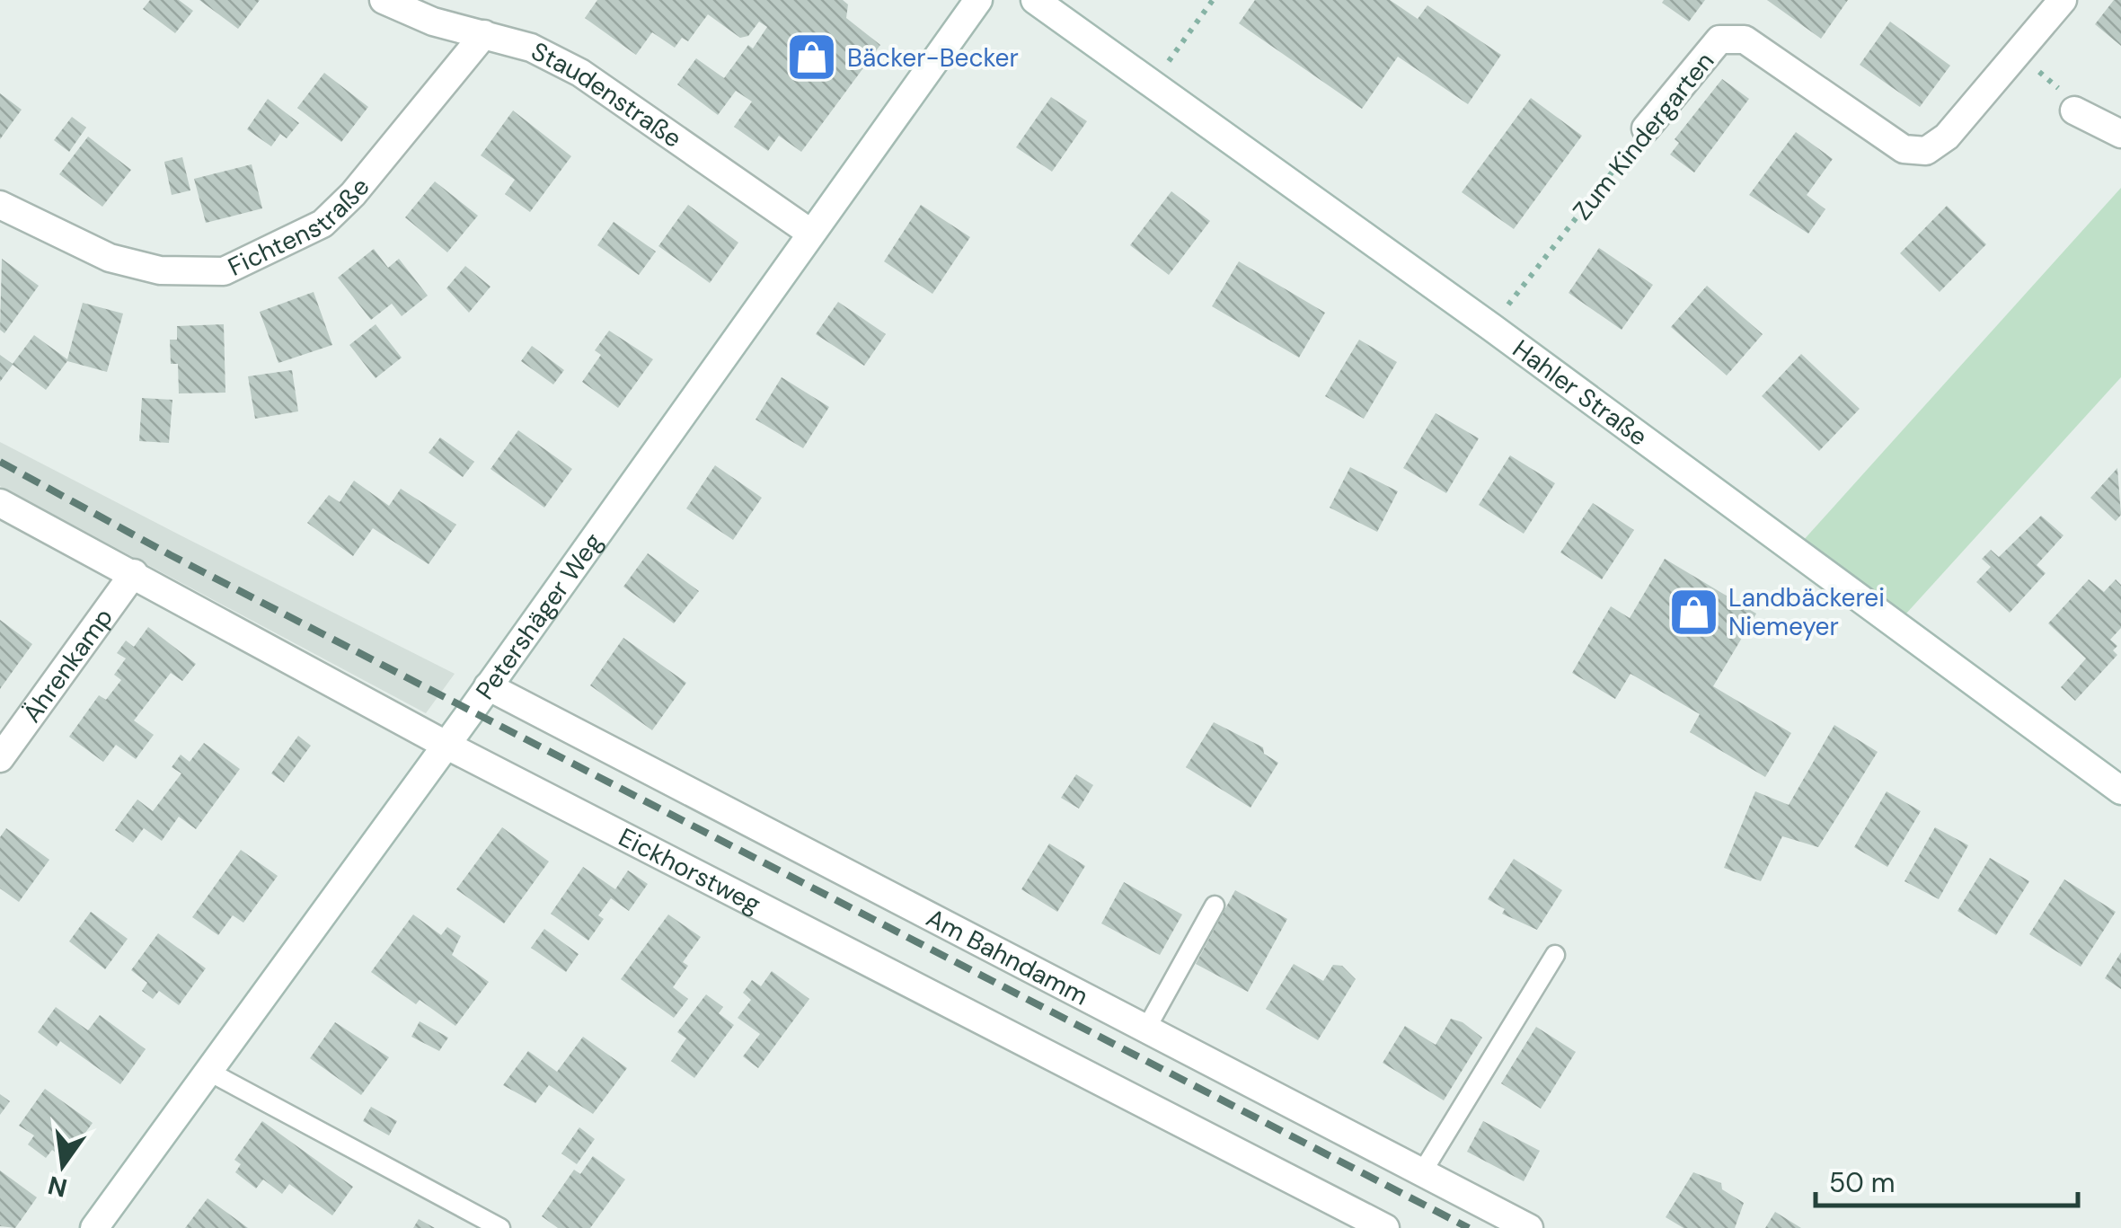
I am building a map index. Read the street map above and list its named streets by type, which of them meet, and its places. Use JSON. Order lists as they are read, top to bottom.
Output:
{
  "streets": {
    "street": [
      "Staudenstraße",
      "Zum Kindergarten",
      "Fichtenstraße",
      "Hahler Straße",
      "Petershäger Weg",
      "Ährenkamp",
      "Eickhorstweg",
      "Am Bahndamm"
    ]
  },
  "crossings": [
    ["Staudenstraße", "Fichtenstraße"],
    ["Staudenstraße", "Petershäger Weg"],
    ["Zum Kindergarten", "Hahler Straße"],
    ["Petershäger Weg", "Eickhorstweg"],
    ["Petershäger Weg", "Am Bahndamm"],
    ["Ährenkamp", "Eickhorstweg"]
  ],
  "places": {
    "shop": ["Bäcker-Becker", "Landbäckerei Niemeyer"]
  },
  "scale_bar": "50 m",
  "north": "bottom"
}
